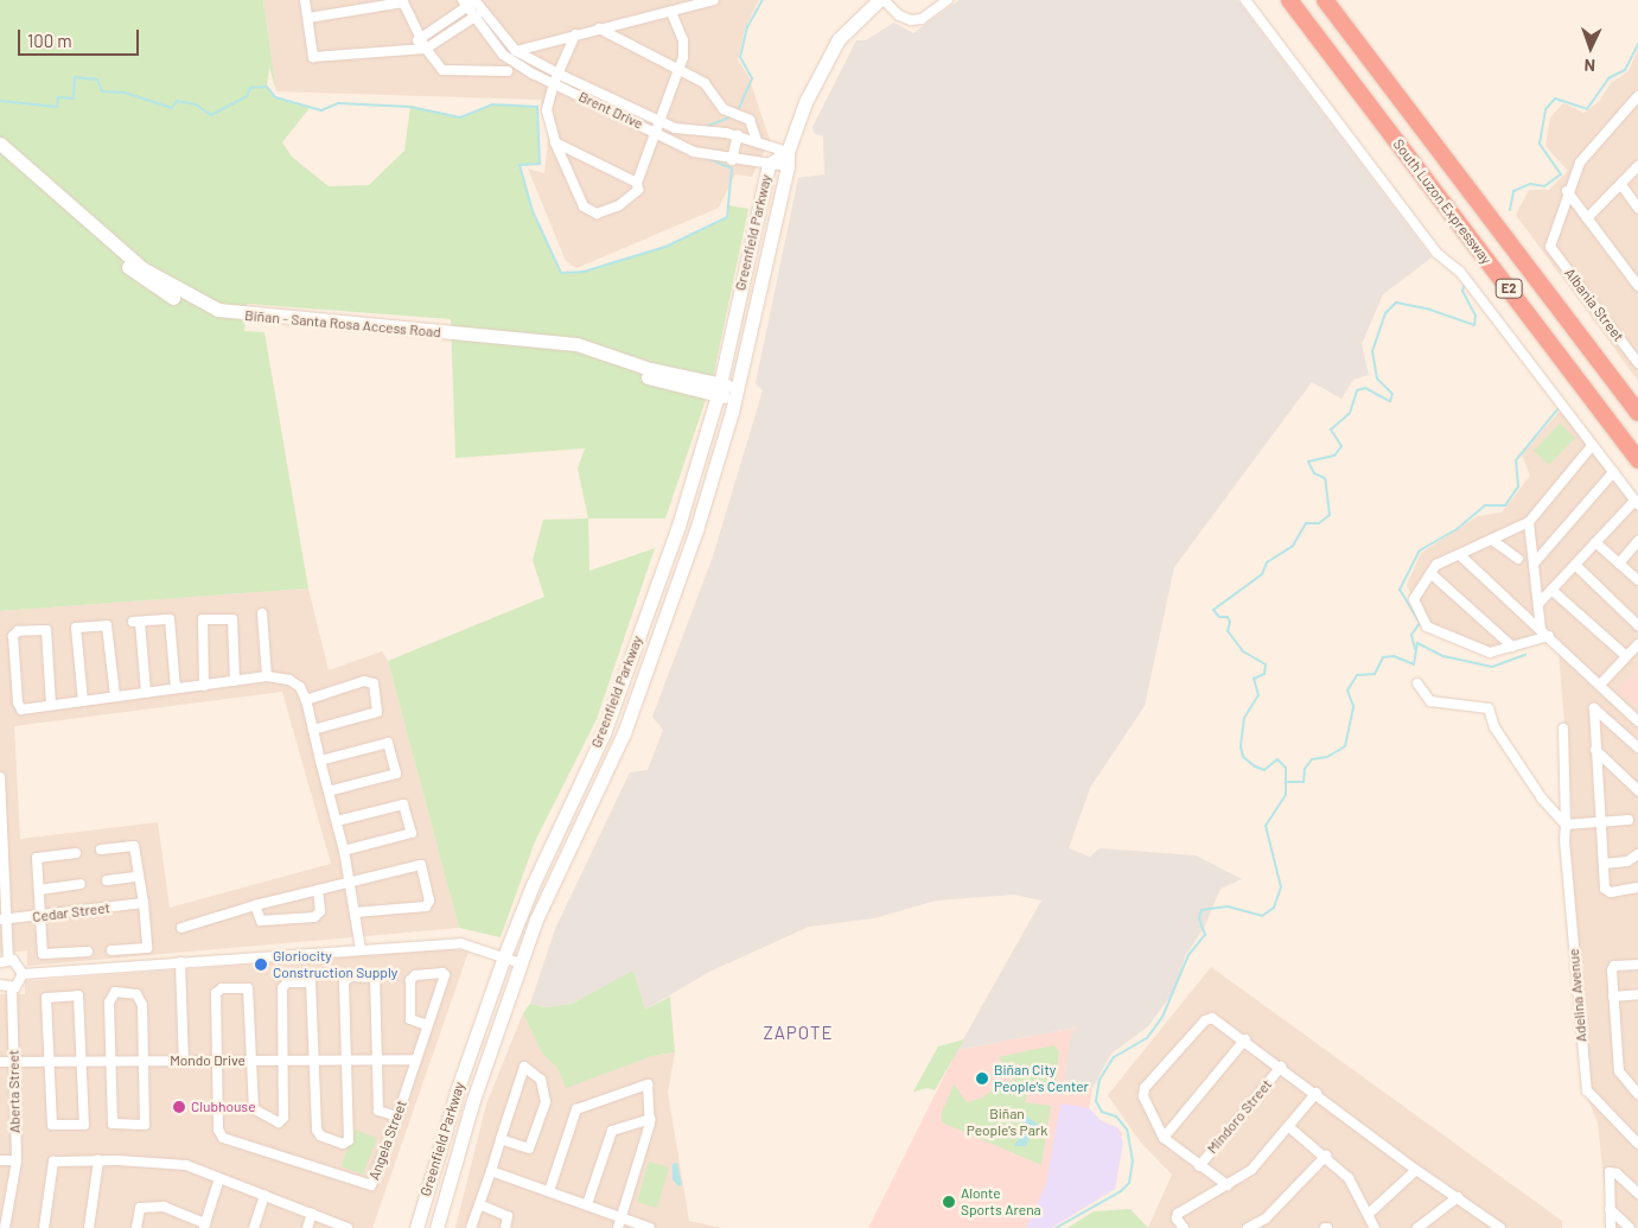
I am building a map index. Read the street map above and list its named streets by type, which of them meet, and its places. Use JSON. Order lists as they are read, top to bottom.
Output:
{
  "streets": {
    "highway": ["South Luzon Expressway", "E2"],
    "main road": ["Greenfield Parkway", "Biñan - Santa Rosa Access Road"],
    "street": [
      "Brent Drive",
      "Albania Street",
      "Cedar Street",
      "Adelina Avenue",
      "Mondo Drive",
      "Aberta Street",
      "Mindoro Street",
      "Angela Street"
    ]
  },
  "crossings": [
    ["Brent Drive", "Greenfield Parkway"],
    ["Greenfield Parkway", "Biñan - Santa Rosa Access Road"],
    ["Mondo Drive", "Aberta Street"],
    ["Mondo Drive", "Angela Street"]
  ],
  "districts": ["ZAPOTE"],
  "parks": ["Biñan People's Park"],
  "places": [
    "Gloriocity Construction Supply",
    "Biñan City People's Center",
    "Clubhouse",
    "Alonte Sports Arena"
  ],
  "scale_bar": "100 m",
  "north": "bottom"
}
